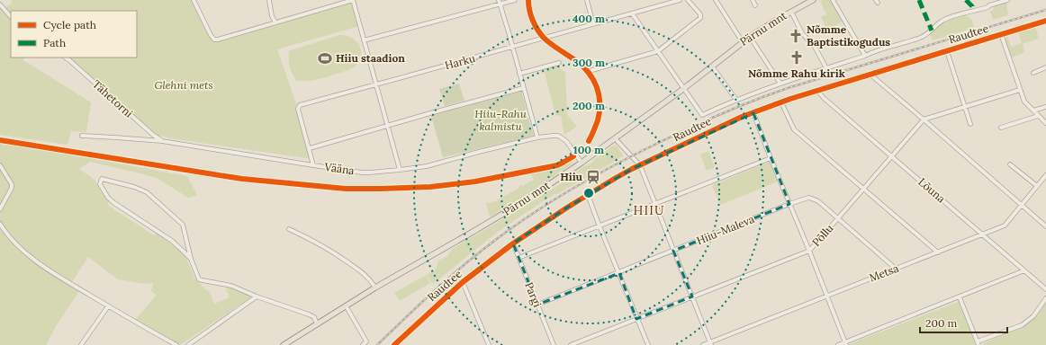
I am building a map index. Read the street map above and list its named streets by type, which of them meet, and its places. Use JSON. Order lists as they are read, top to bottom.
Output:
{
  "streets": {
    "main road": ["Pärnu mnt"],
    "street": [
      "Raudtee",
      "Harku",
      "Tähetorni",
      "Vääna",
      "Lõuna",
      "Hiiu-Maleva",
      "Põllu",
      "Metsa",
      "Pargi"
    ]
  },
  "crossings": [
    ["Pärnu mnt", "Raudtee"],
    ["Pärnu mnt", "Vääna"],
    ["Raudtee", "Lõuna"],
    ["Raudtee", "Pargi"],
    ["Harku", "Vääna"],
    ["Tähetorni", "Vääna"],
    ["Lõuna", "Põllu"],
    ["Lõuna", "Metsa"],
    ["Hiiu-Maleva", "Põllu"],
    ["Hiiu-Maleva", "Metsa"],
    ["Hiiu-Maleva", "Pargi"]
  ],
  "districts": ["HIIU"],
  "parks": ["Glehni mets", "Hiiu-Rahu kalmistu"],
  "places": {
    "church": ["Nõmme Baptistikogudus", "Nõmme Rahu kirik"],
    "sports": ["Hiiu staadion"],
    "station": ["Hiiu"]
  },
  "legend": ["Cycle path", "Path"],
  "scale_bar": "200 m",
  "rings": [
    "400 m",
    "300 m",
    "200 m",
    "100 m"
  ]
}
